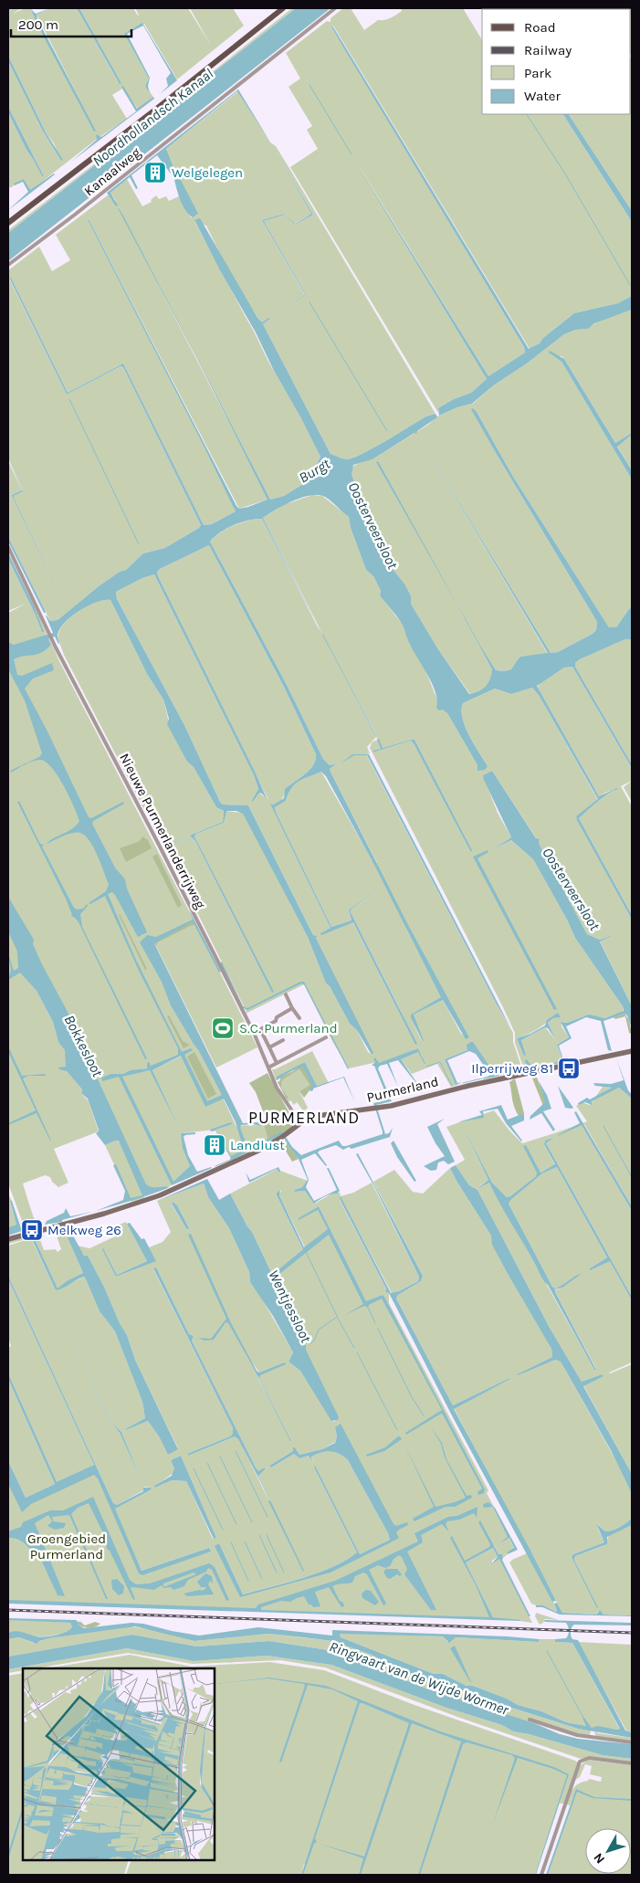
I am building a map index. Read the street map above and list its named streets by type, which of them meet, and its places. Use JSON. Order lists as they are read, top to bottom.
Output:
{
  "streets": {
    "street": ["Kanaalweg", "Nieuwe Purmerlanderrijweg", "Purmerland"]
  },
  "crossings": [
    ["Nieuwe Purmerlanderrijweg", "Purmerland"]
  ],
  "districts": ["PURMERLAND"],
  "water": [
    "Noordhollandsch Kanaal",
    "Burgt",
    "Oosterveersloot",
    "Bokkesloot",
    "Wentjessloot",
    "Ringvaart van de Wijde Wormer"
  ],
  "parks": ["Groengebied Purmerland"],
  "places": {
    "building": ["Welgelegen", "Landlust"],
    "sports": ["S.C. Purmerland"],
    "bus stop": ["Ilperrijweg 81", "Melkweg 26"]
  },
  "legend": [
    "Road",
    "Railway",
    "Park",
    "Water"
  ],
  "scale_bar": "200 m",
  "north": "bottom left"
}
